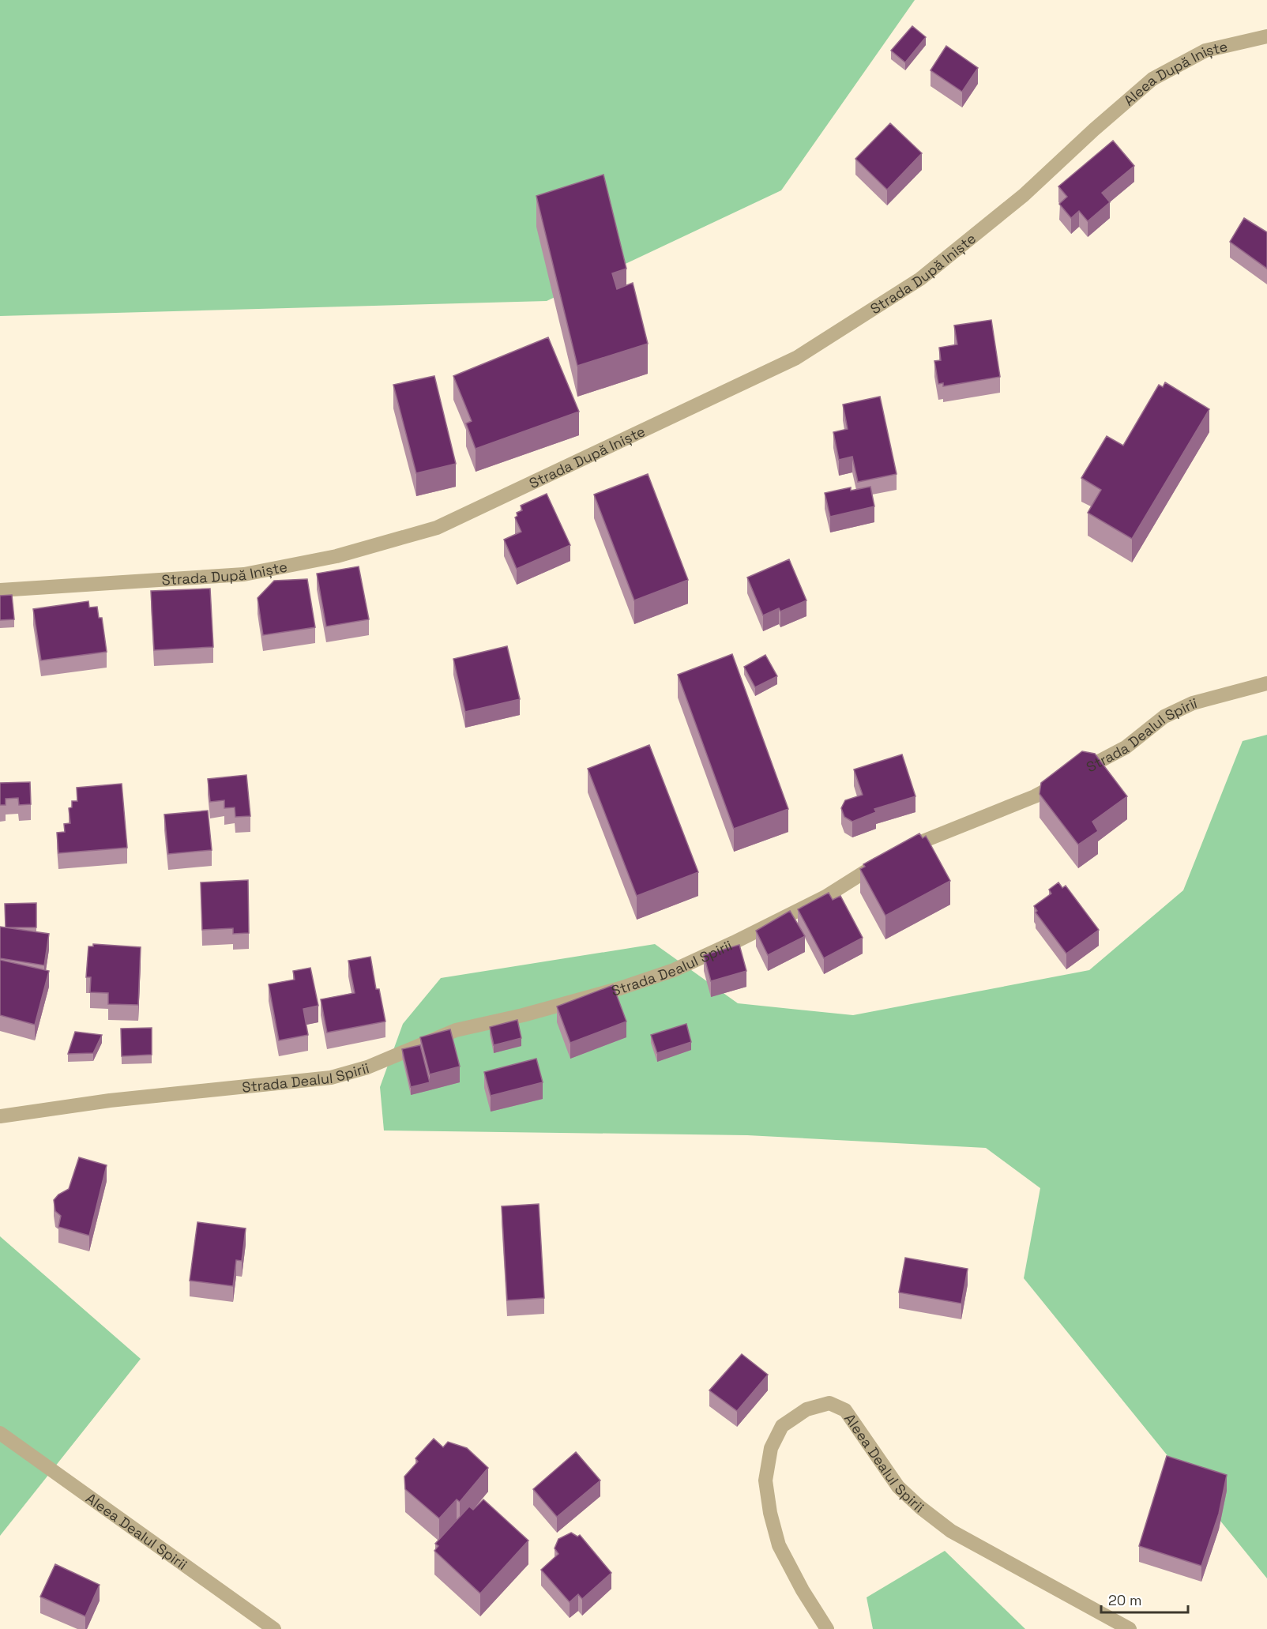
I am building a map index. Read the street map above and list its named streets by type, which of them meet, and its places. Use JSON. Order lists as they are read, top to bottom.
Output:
{
  "streets": {
    "street": [
      "Aleea După Iniște",
      "Strada După Iniște",
      "Strada Dealul Spirii",
      "Aleea Dealul Spirii"
    ]
  },
  "crossings": [
    ["Aleea După Iniște", "Strada După Iniște"]
  ],
  "scale_bar": "20 m"
}
